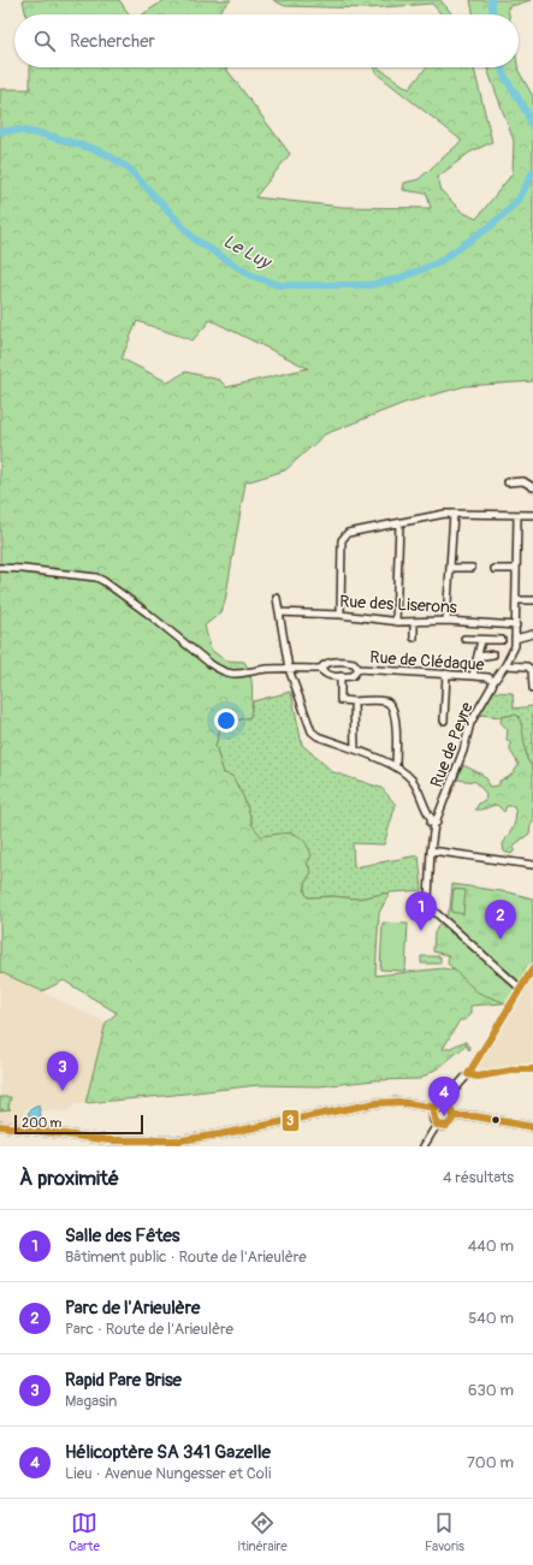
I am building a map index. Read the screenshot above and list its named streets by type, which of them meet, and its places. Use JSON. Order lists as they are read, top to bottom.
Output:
{
  "streets": {
    "street": ["Rue des Liserons", "Rue de Clédaque", "Rue de Peyre"]
  },
  "crossings": [
    ["Rue des Liserons", "Rue de Peyre"],
    ["Rue de Clédaque", "Rue de Peyre"]
  ],
  "water": ["Le Luy"],
  "lines": ["transit line 3"],
  "scale_bar": "200 m",
  "page": {
    "search": "Rechercher",
    "pins": [
      "1",
      "2",
      "3",
      "4"
    ],
    "scale": "200 m",
    "heading": ["À proximité", "4 résultats"],
    "list": [
      {
        "mark": "1",
        "name": "Salle des Fêtes",
        "note": "Bâtiment public · Route de l'Arieulère",
        "value": "440 m"
      },
      {
        "mark": "2",
        "name": "Parc de l'Arieulère",
        "note": "Parc · Route de l'Arieulère",
        "value": "540 m"
      },
      {
        "mark": "3",
        "name": "Rapid Pare Brise",
        "note": "Magasin",
        "value": "630 m"
      },
      {
        "mark": "4",
        "name": "Hélicoptère SA 341 Gazelle",
        "note": "Lieu · Avenue Nungesser et Coli",
        "value": "700 m"
      }
    ],
    "nav": ["Carte", "Itinéraire", "Favoris"]
  }
}
